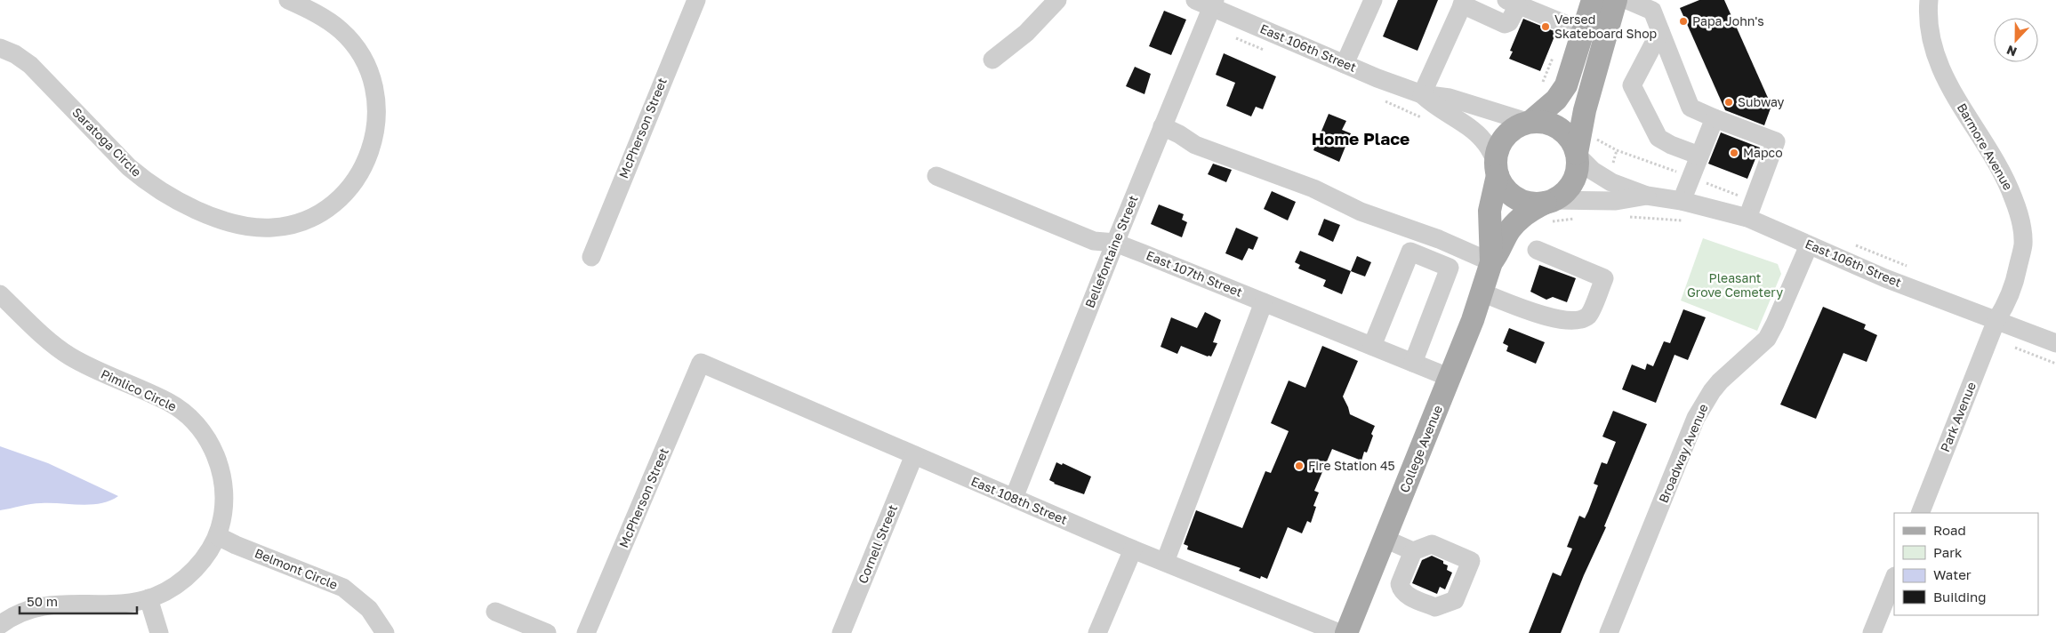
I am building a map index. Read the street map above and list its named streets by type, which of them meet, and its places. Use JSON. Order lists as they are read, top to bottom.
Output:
{
  "streets": {
    "main road": ["College Avenue"],
    "street": [
      "East 106th Street",
      "McPherson Street",
      "Saratoga Circle",
      "Barmore Avenue",
      "Bellefontaine Street",
      "East 107th Street",
      "Pimlico Circle",
      "Park Avenue",
      "Broadway Avenue",
      "East 108th Street",
      "Cornell Street",
      "Belmont Circle"
    ]
  },
  "crossings": [
    ["East 106th Street", "Barmore Avenue"],
    ["East 106th Street", "Bellefontaine Street"],
    ["East 106th Street", "Park Avenue"],
    ["East 106th Street", "College Avenue"],
    ["East 106th Street", "Broadway Avenue"],
    ["McPherson Street", "East 108th Street"],
    ["Barmore Avenue", "Park Avenue"],
    ["Bellefontaine Street", "East 107th Street"],
    ["Bellefontaine Street", "East 108th Street"],
    ["East 107th Street", "College Avenue"],
    ["Pimlico Circle", "Belmont Circle"],
    ["East 108th Street", "Cornell Street"]
  ],
  "districts": ["Home Place"],
  "parks": ["Pleasant Grove Cemetery"],
  "places": [
    "Papa John's",
    "Versed Skateboard Shop",
    "Subway",
    "Mapco",
    "Fire Station 45"
  ],
  "legend": [
    "Road",
    "Park",
    "Water",
    "Building"
  ],
  "scale_bar": "50 m",
  "north": "bottom"
}
